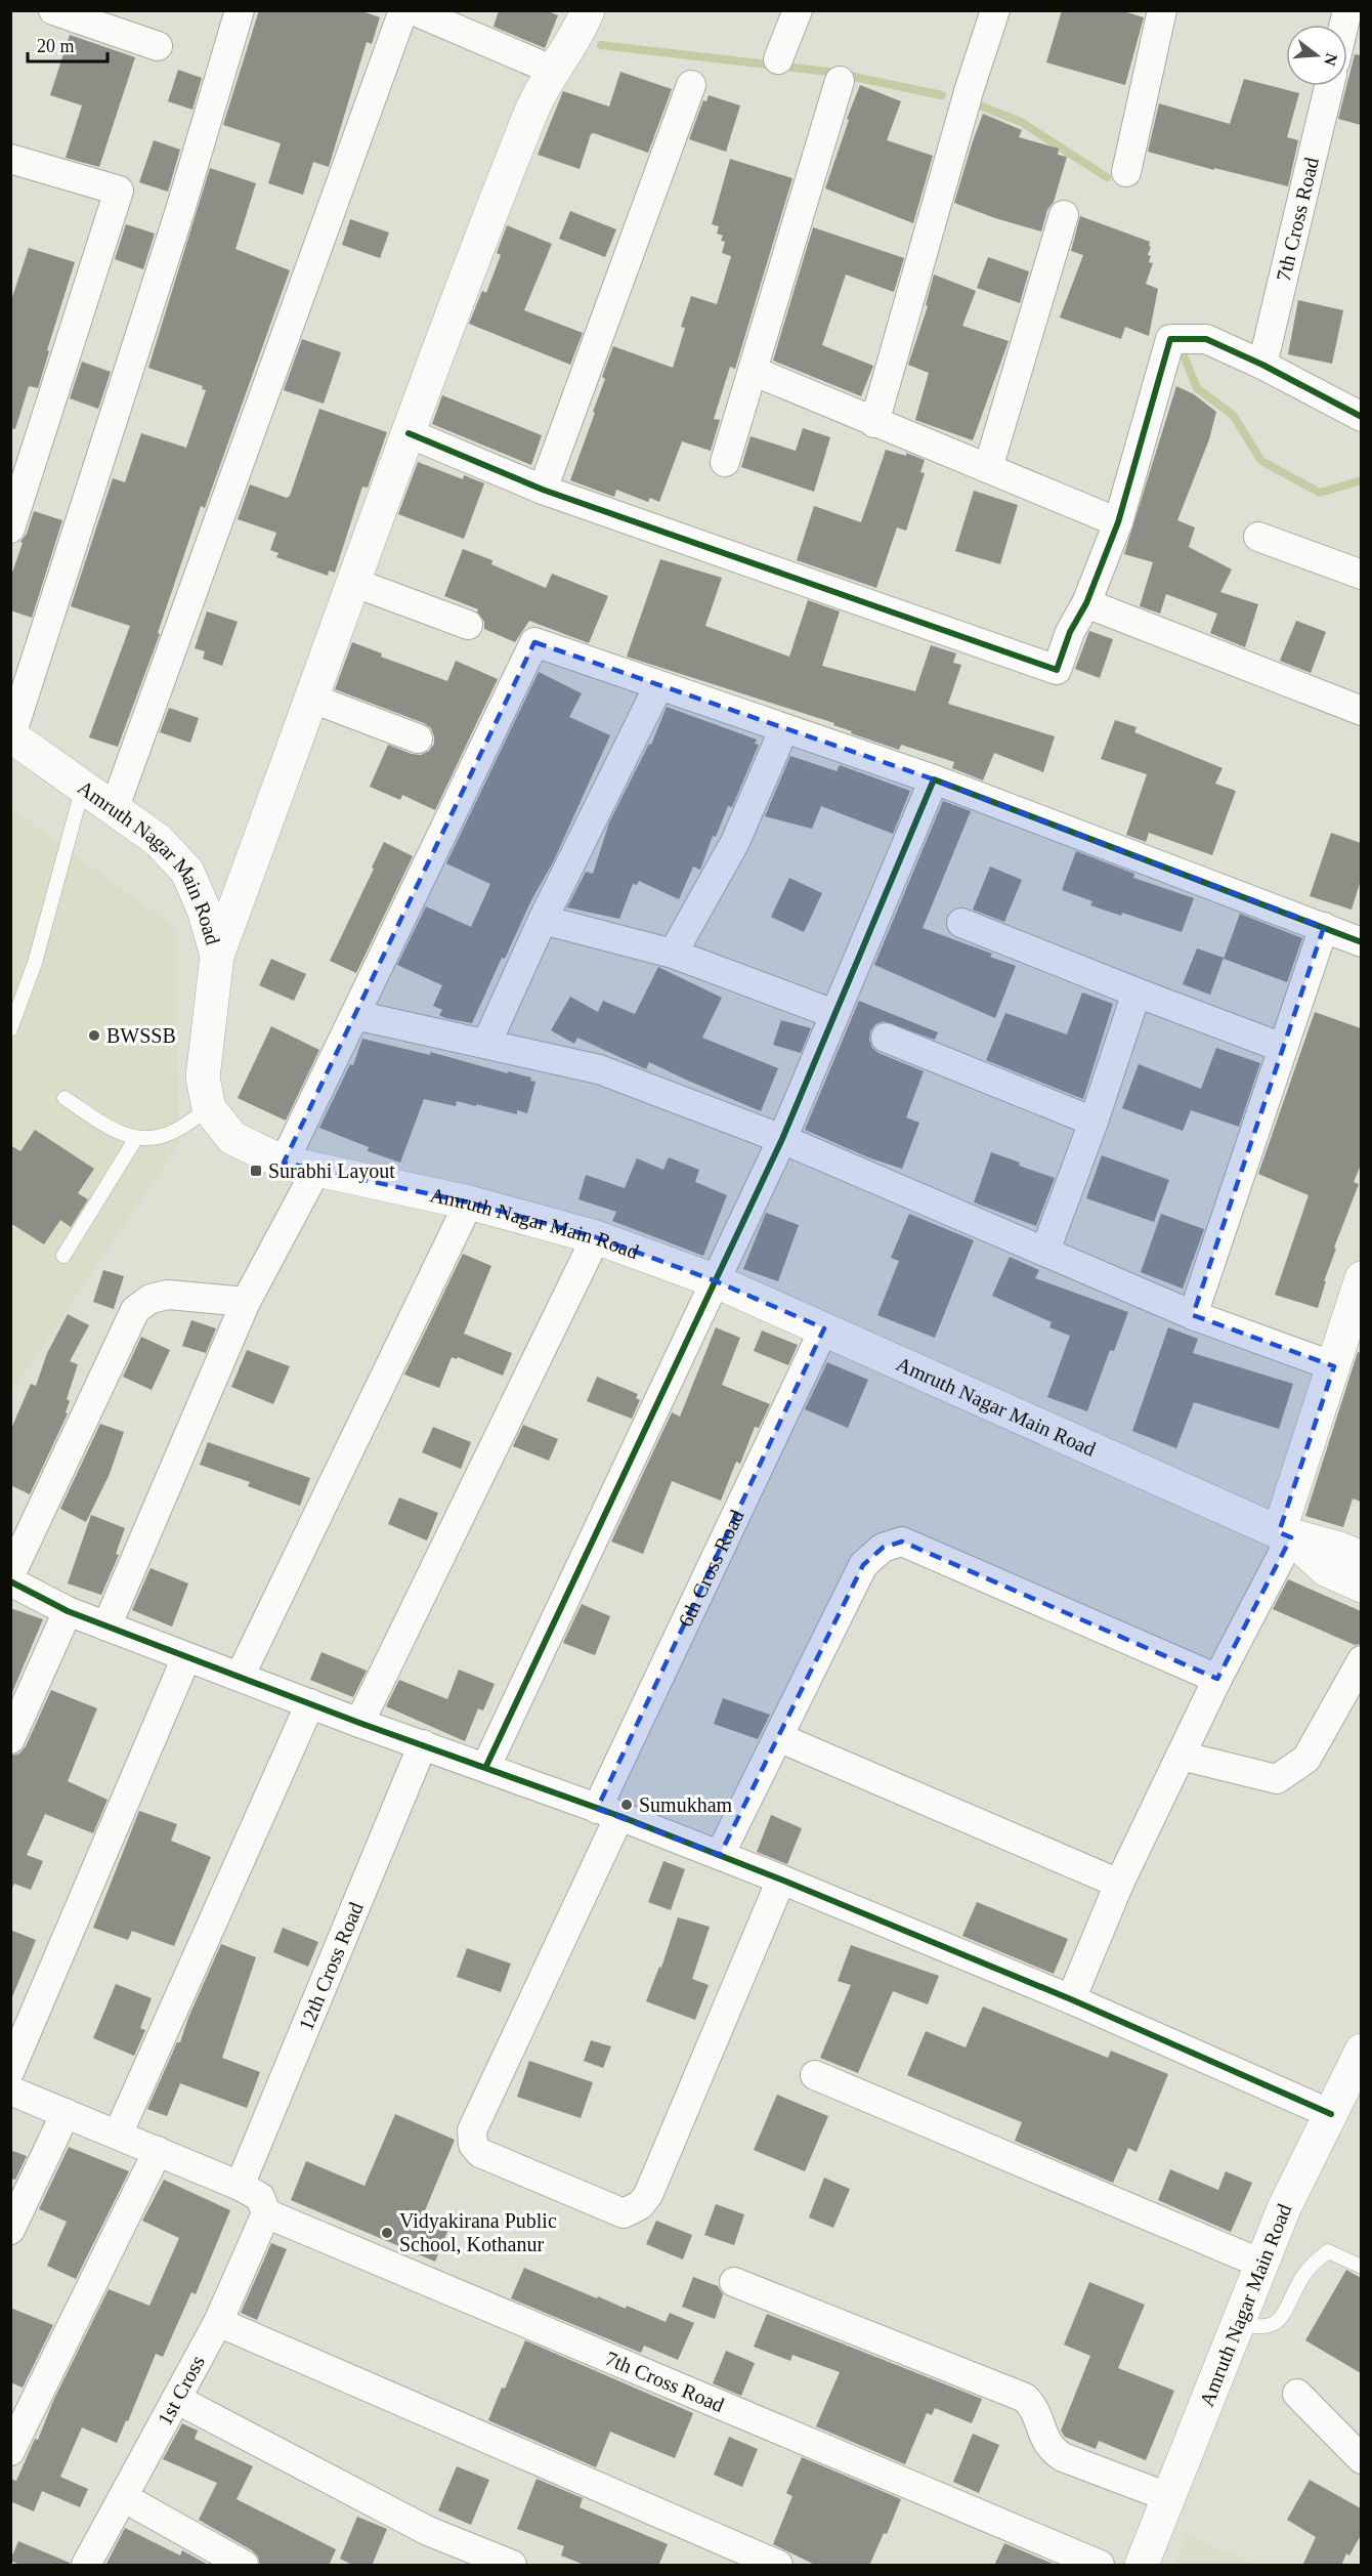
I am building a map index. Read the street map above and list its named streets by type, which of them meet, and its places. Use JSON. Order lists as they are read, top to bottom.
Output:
{
  "streets": {
    "main road": ["Amruth Nagar Main Road"],
    "street": [
      "7th Cross Road",
      "6th Cross Road",
      "12th Cross Road",
      "1st Cross"
    ]
  },
  "crossings": [
    ["7th Cross Road", "12th Cross Road"],
    ["7th Cross Road", "1st Cross"],
    ["Amruth Nagar Main Road", "6th Cross Road"]
  ],
  "places": {
    "other": ["BWSSB", "Sumukham", "Vidyakirana Public School, Kothanur"],
    "transit": ["Surabhi Layout"]
  },
  "scale_bar": "20 m",
  "north": "right"
}
